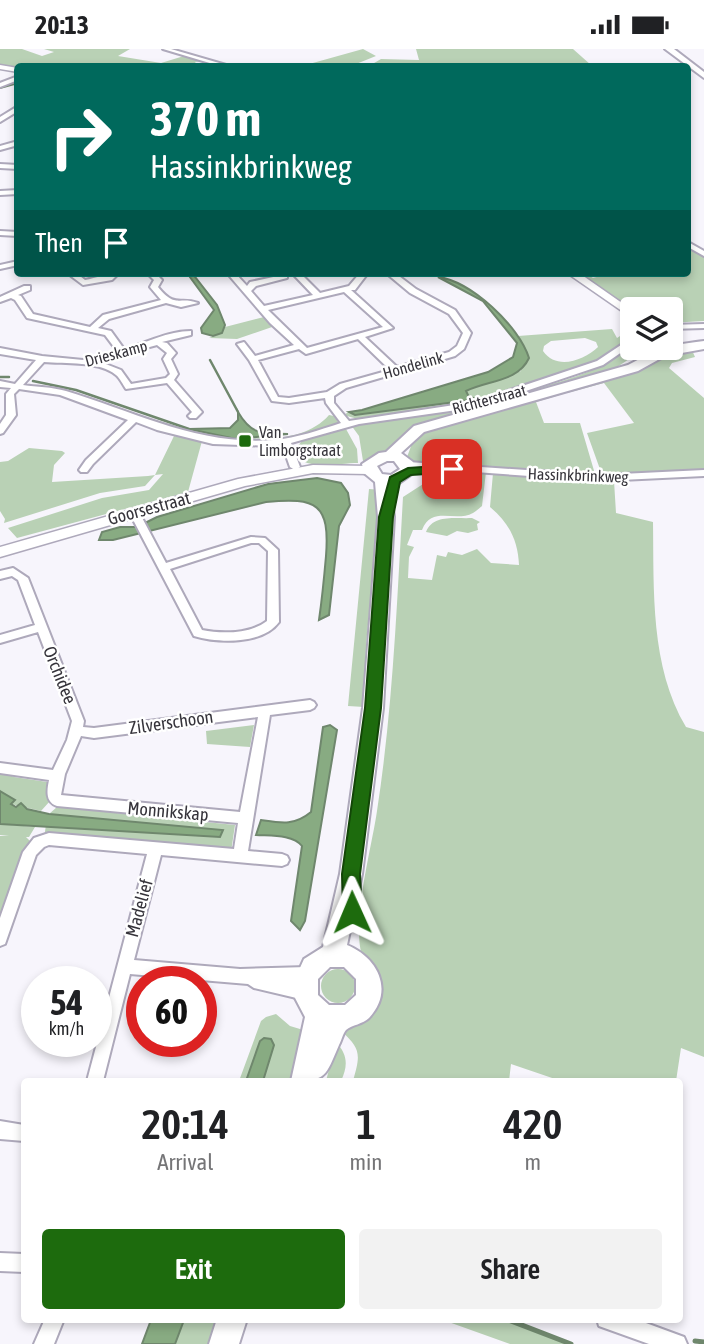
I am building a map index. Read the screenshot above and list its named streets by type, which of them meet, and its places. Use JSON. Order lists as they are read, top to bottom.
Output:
{
  "streets": {
    "main road": ["Goorsestraat"],
    "street": [
      "Drieskamp",
      "Hondelink",
      "Richterstraat",
      "Hassinkbrinkweg",
      "Orchidee",
      "Zilverschoon",
      "Monnikskap",
      "Madelief"
    ]
  },
  "crossings": [
    ["Hassinkbrinkweg", "Goorsestraat"],
    ["Orchidee", "Zilverschoon"]
  ],
  "places": {
    "transit": ["Van Limborgstraat"]
  },
  "page": {
    "status": "20:13",
    "turn": ["370 m", "Hassinkbrinkweg"],
    "then": "Then",
    "speed": "54 km/h",
    "limit": "60",
    "eta": [
      "20:14",
      "Arrival",
      "1",
      "min",
      "420",
      "m"
    ],
    "buttons": ["Exit", "Share"]
  }
}
